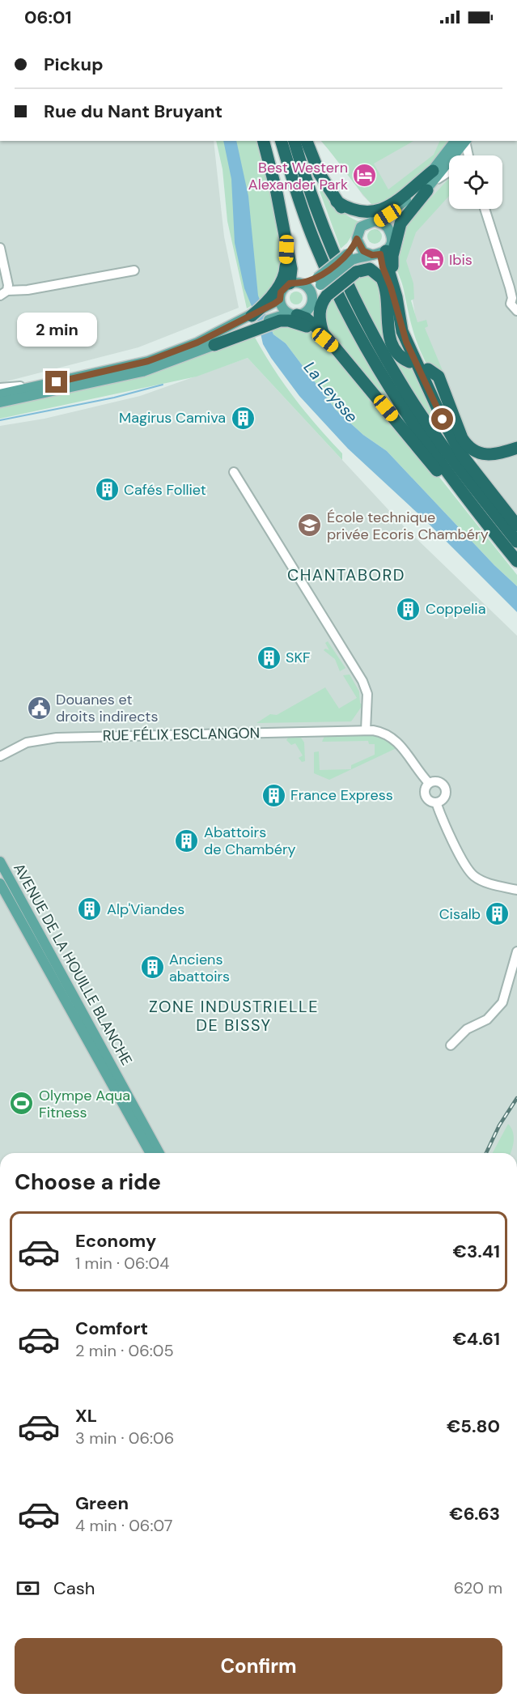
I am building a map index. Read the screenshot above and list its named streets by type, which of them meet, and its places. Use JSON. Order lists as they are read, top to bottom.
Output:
{
  "streets": {
    "main road": ["AVENUE DE LA HOUILLE BLANCHE"],
    "street": ["RUE FÉLIX ESCLANGON"]
  },
  "districts": ["CHANTABORD", "ZONE INDUSTRIELLE DE BISSY"],
  "water": ["La Leysse"],
  "places": {
    "hotel": ["Best Western Alexander Park", "Ibis"],
    "building": [
      "Magirus Camiva",
      "Cafés Folliet",
      "Coppelia",
      "SKF",
      "France Express",
      "Abattoirs de Chambéry",
      "Alp'Viandes",
      "Cisalb",
      "Anciens abattoirs"
    ],
    "school or university": ["École technique privée Ecoris Chambéry"],
    "public building": ["Douanes et droits indirects"],
    "sports": ["Olympe Aqua Fitness"]
  },
  "page": {
    "status": "06:01",
    "banner": ["Pickup", "Rue du Nant Bruyant"],
    "bubble": "2 min",
    "heading": "Choose a ride",
    "list": [
      {
        "name": "Economy",
        "note": "1 min · 06:04",
        "value": "€3.41"
      },
      {
        "name": "Comfort",
        "note": "2 min · 06:05",
        "value": "€4.61"
      },
      {
        "name": "XL",
        "note": "3 min · 06:06",
        "value": "€5.80"
      },
      {
        "name": "Green",
        "note": "4 min · 06:07",
        "value": "€6.63"
      }
    ],
    "pay": ["Cash", "620 m"],
    "buttons": "Confirm"
  }
}
